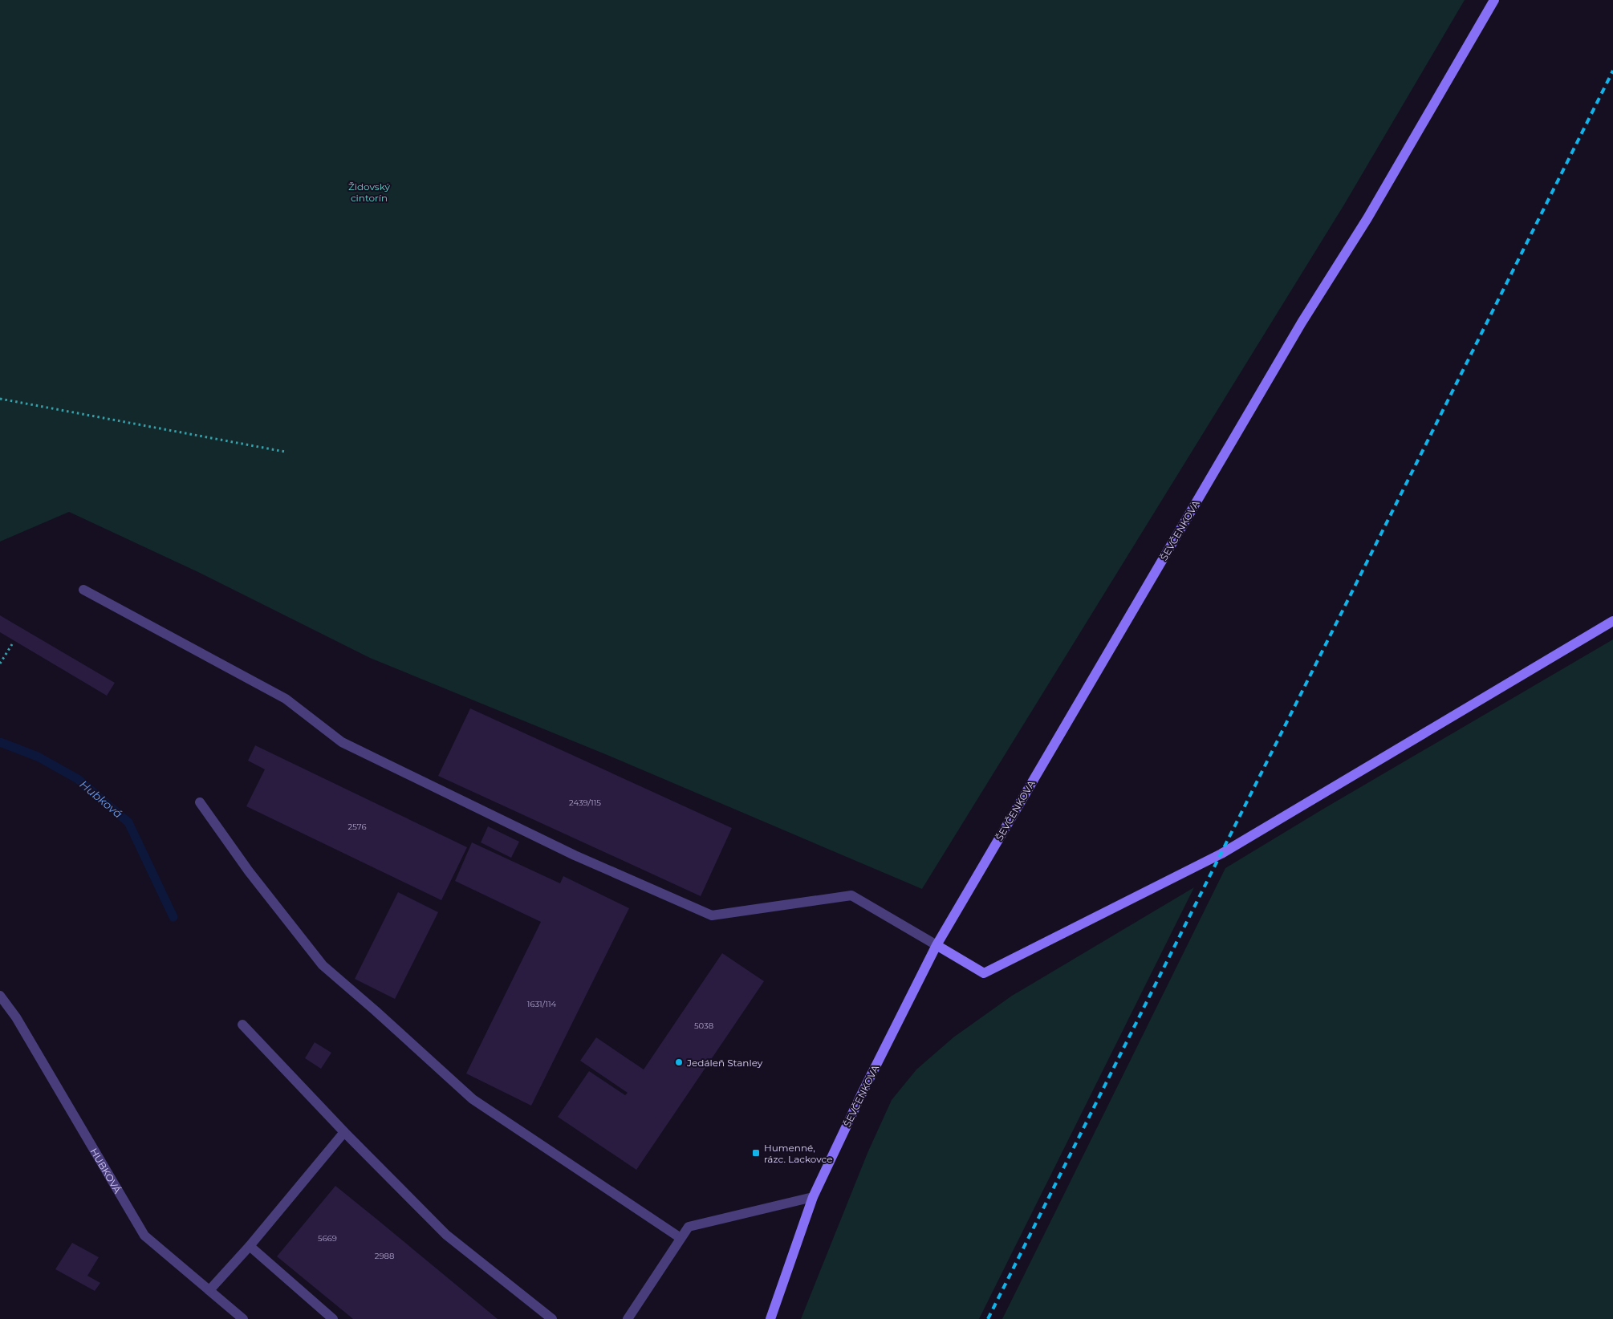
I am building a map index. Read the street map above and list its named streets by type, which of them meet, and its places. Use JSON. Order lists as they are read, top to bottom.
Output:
{
  "streets": {
    "main road": ["ŠEVČENKOVA"],
    "lane": ["HUBKOVÁ"]
  },
  "water": ["Hubková"],
  "parks": ["Židovský cintorín"],
  "places": {
    "other": ["Jedáleň Stanley"],
    "transit": ["Humenné, rázc. Lackovce"]
  },
  "house_numbers": [
    "2439/115",
    "2576",
    "1631/114",
    "5038",
    "5669",
    "2988"
  ]
}
